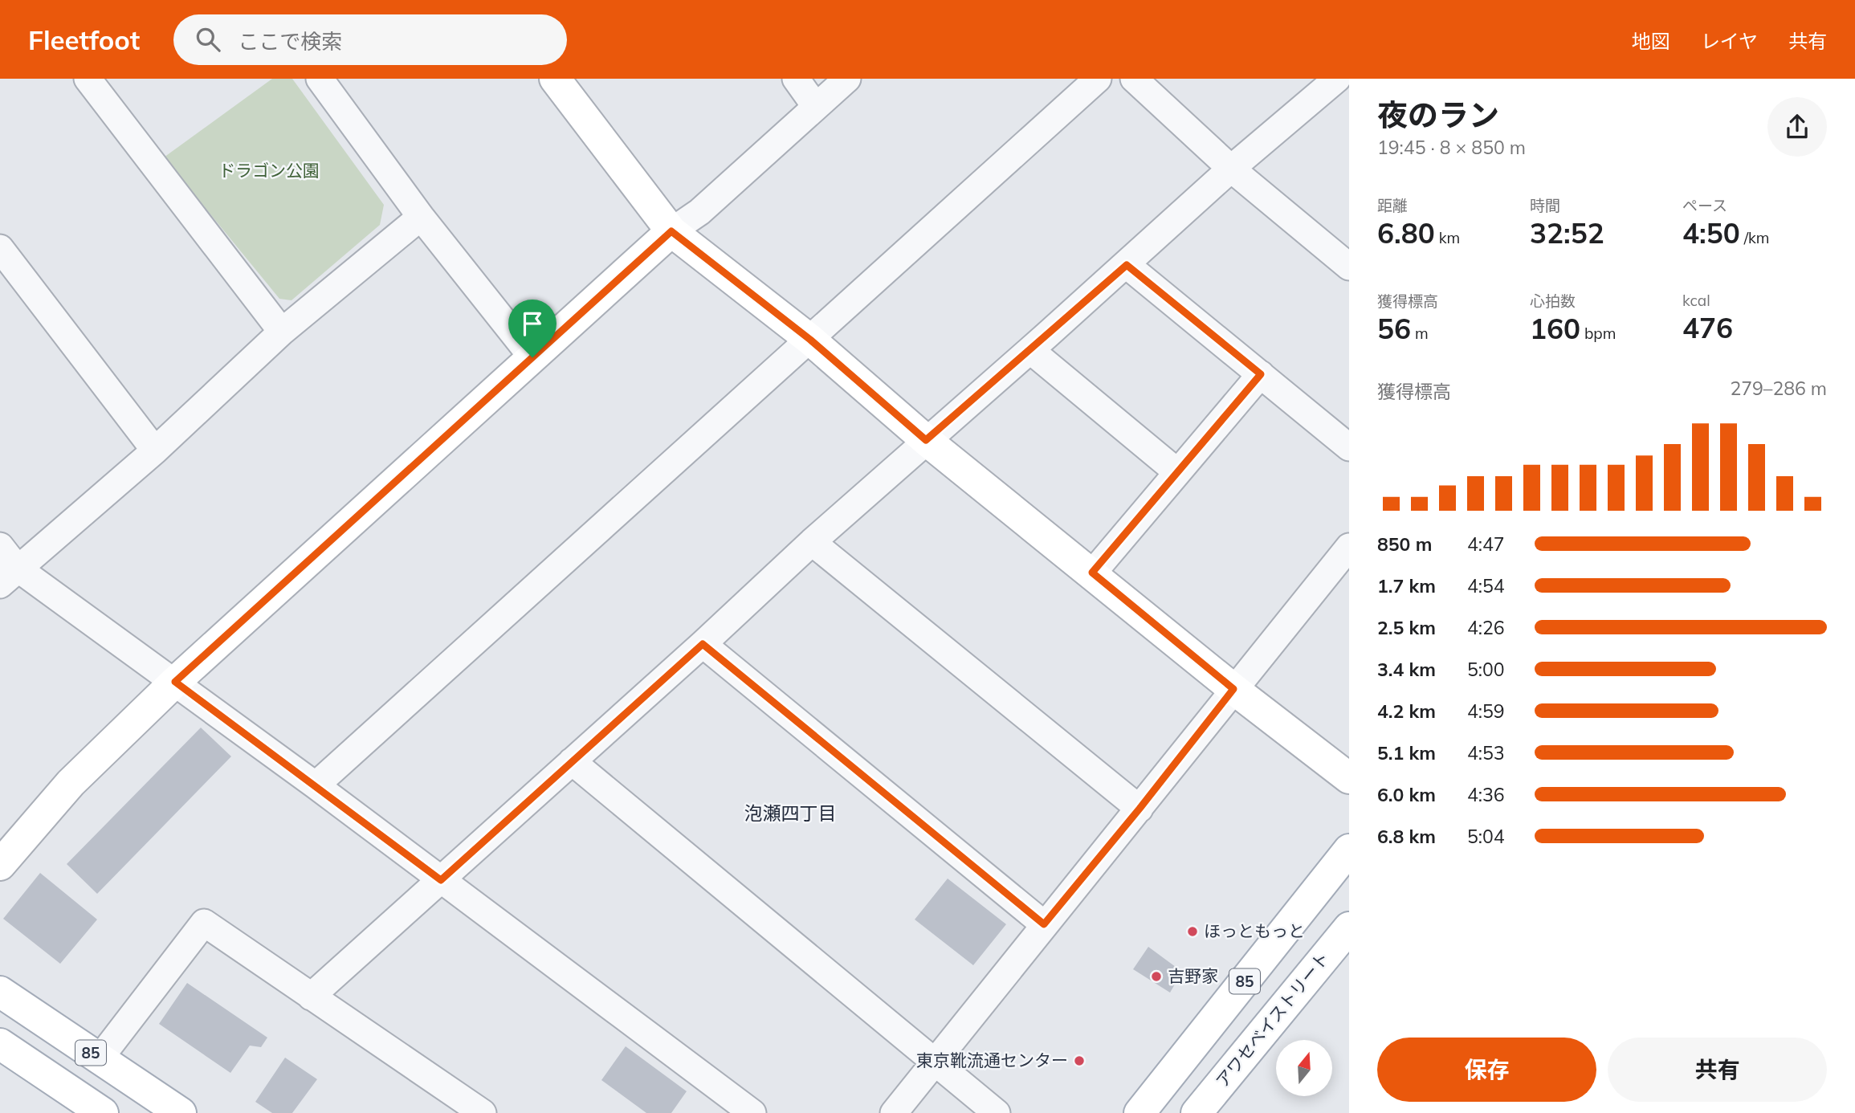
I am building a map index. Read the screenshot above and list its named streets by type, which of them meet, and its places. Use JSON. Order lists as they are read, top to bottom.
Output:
{
  "streets": {
    "street": ["85", "アワセベイストリート"]
  },
  "districts": ["泡瀬四丁目"],
  "parks": ["ドラゴン公園"],
  "places": ["ほっともっと", "吉野家", "東京靴流通センター"],
  "north": "top",
  "page": {
    "header": "Fleetfoot",
    "search": "ここで検索",
    "nav": ["地図", "レイヤ", "共有"],
    "heading": ["夜のラン", "19:45 · 8 × 850 m"],
    "stats": [
      ["距離", "6.80 km"],
      ["時間", "32:52"],
      ["ペース", "4:50 /km"],
      ["獲得標高", "56 m"],
      ["心拍数", "160 bpm"],
      ["kcal", "476"]
    ],
    "chart": ["獲得標高", "279–286 m"],
    "list": [
      {
        "name": "850 m",
        "note": "4:47"
      },
      {
        "name": "1.7 km",
        "note": "4:54"
      },
      {
        "name": "2.5 km",
        "note": "4:26"
      },
      {
        "name": "3.4 km",
        "note": "5:00"
      },
      {
        "name": "4.2 km",
        "note": "4:59"
      },
      {
        "name": "5.1 km",
        "note": "4:53"
      },
      {
        "name": "6.0 km",
        "note": "4:36"
      },
      {
        "name": "6.8 km",
        "note": "5:04"
      }
    ],
    "buttons": ["保存", "共有"]
  }
}
